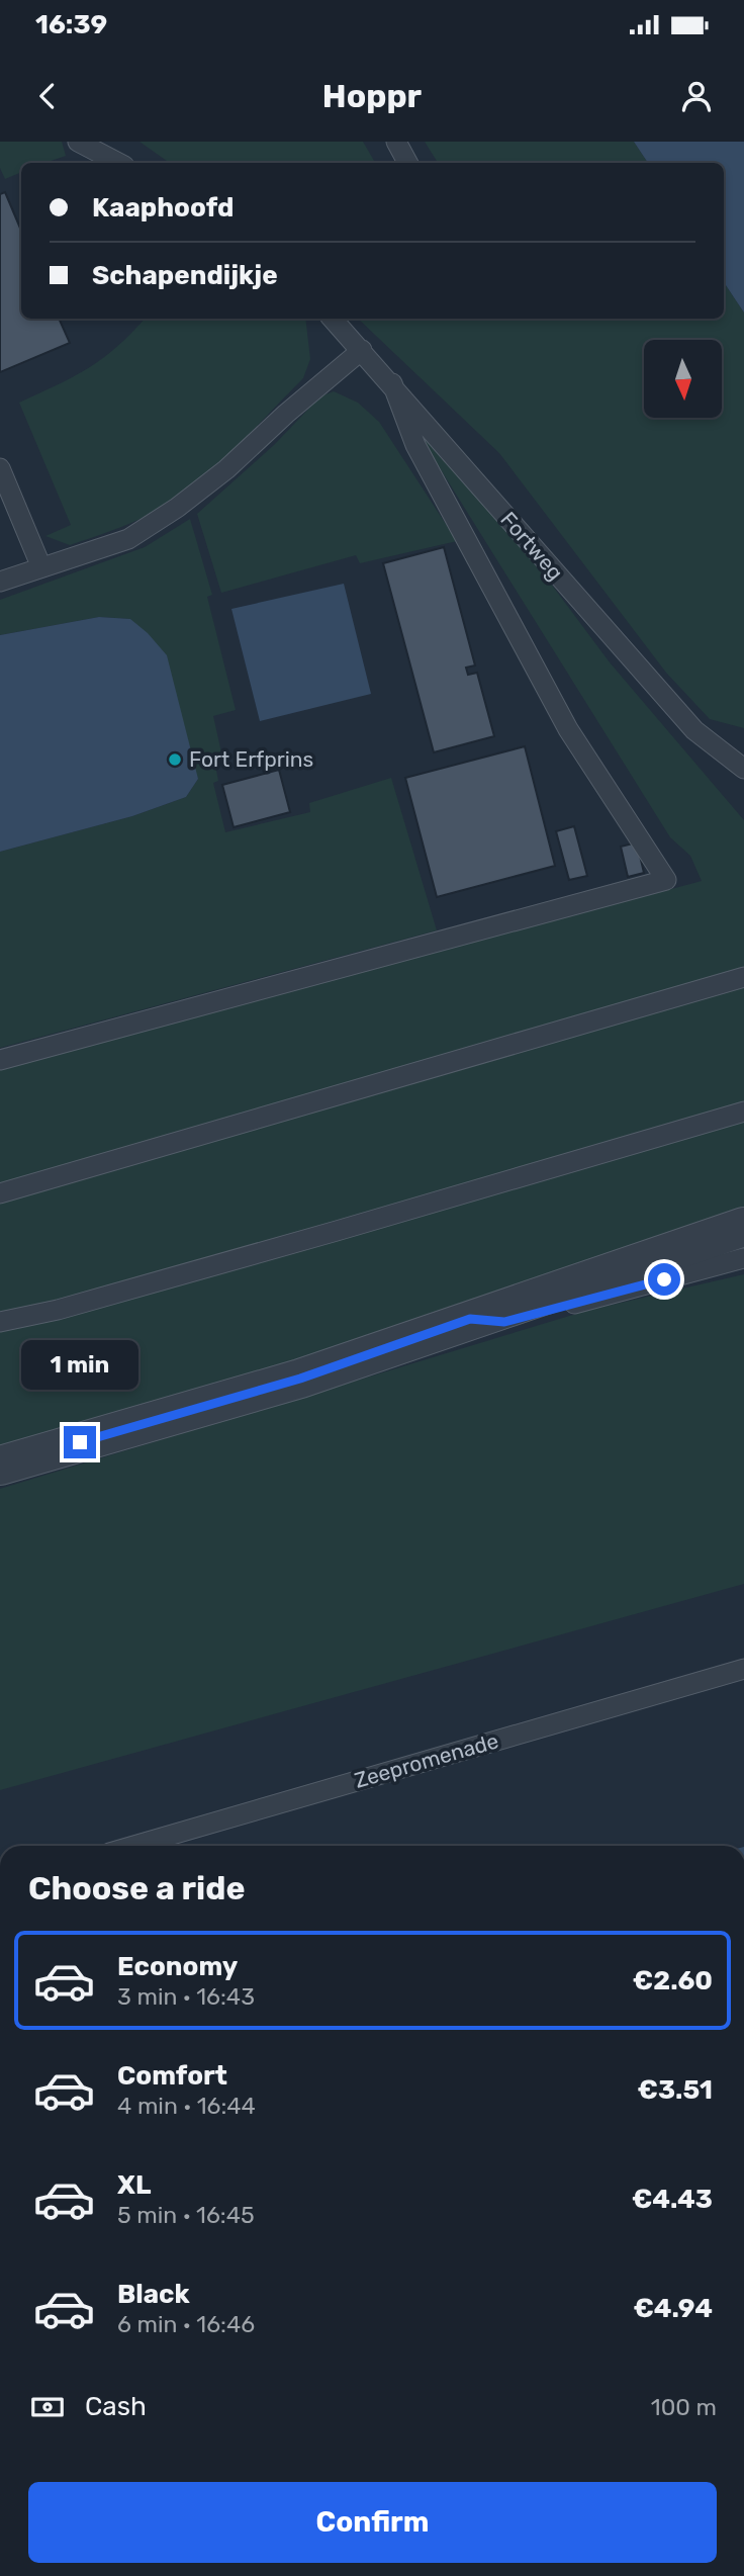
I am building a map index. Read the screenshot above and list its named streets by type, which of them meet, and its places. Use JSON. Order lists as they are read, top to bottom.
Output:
{
  "streets": {
    "lane": ["Fortweg", "Zeepromenade"]
  },
  "places": ["Fort Erfprins"],
  "north": "bottom",
  "page": {
    "status": "16:39",
    "header": "Hoppr",
    "banner": ["Kaaphoofd", "Schapendijkje"],
    "bubble": "1 min",
    "heading": "Choose a ride",
    "list": [
      {
        "name": "Economy",
        "note": "3 min · 16:43",
        "value": "€2.60"
      },
      {
        "name": "Comfort",
        "note": "4 min · 16:44",
        "value": "€3.51"
      },
      {
        "name": "XL",
        "note": "5 min · 16:45",
        "value": "€4.43"
      },
      {
        "name": "Black",
        "note": "6 min · 16:46",
        "value": "€4.94"
      }
    ],
    "pay": ["Cash", "100 m"],
    "buttons": "Confirm"
  }
}
